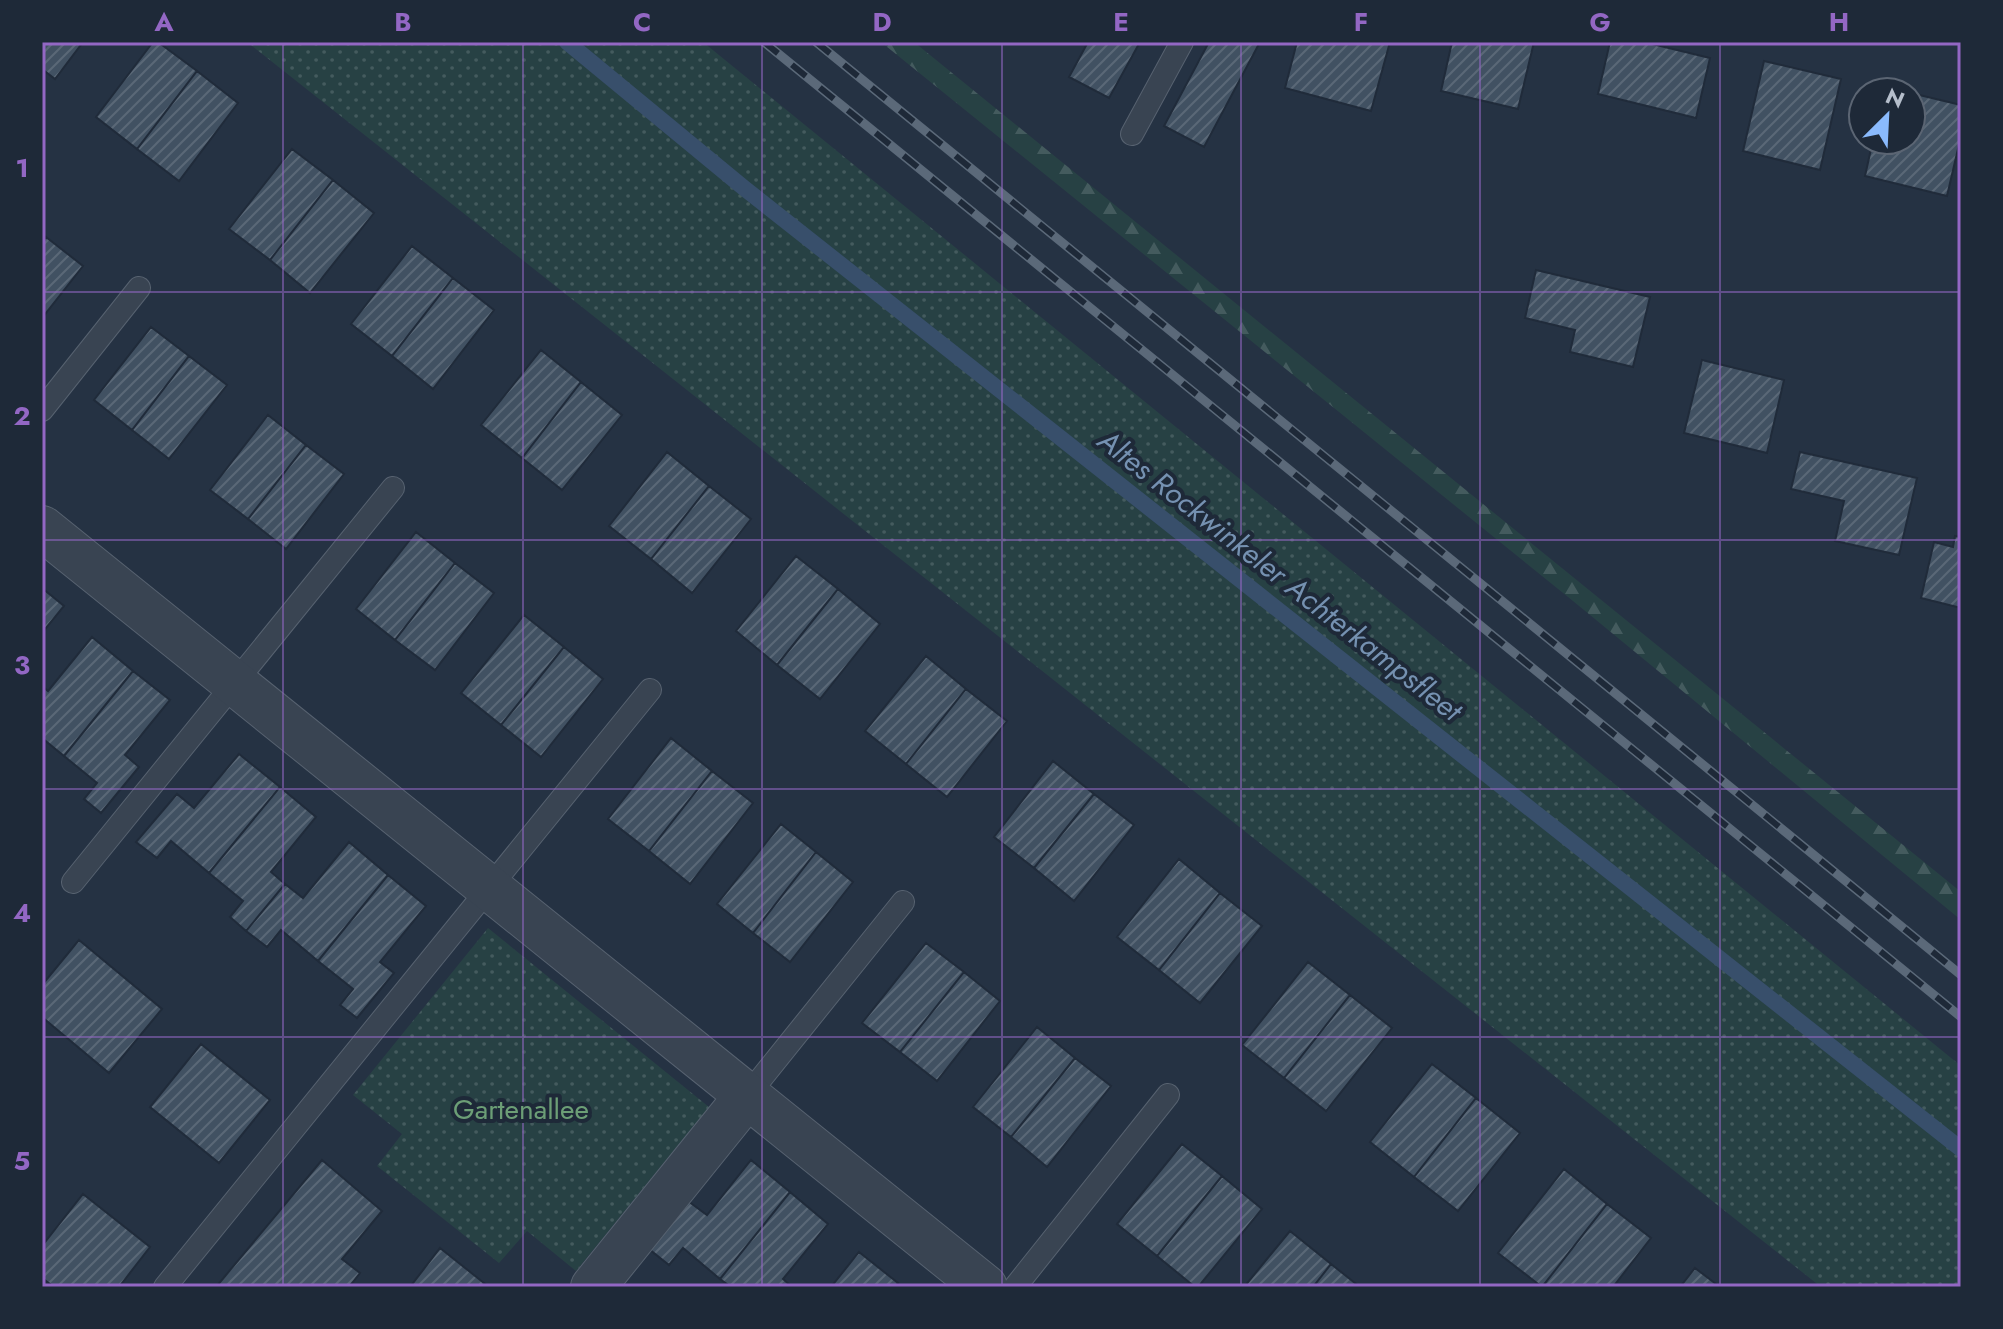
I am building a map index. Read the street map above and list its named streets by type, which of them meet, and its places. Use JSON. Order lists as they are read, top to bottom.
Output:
{
  "water": ["Altes Rockwinkeler Achterkampsfleet"],
  "parks": ["Gartenallee"],
  "north": "top right",
  "grid": {
    "columns": [
      "A",
      "B",
      "C",
      "D",
      "E",
      "F",
      "G",
      "H"
    ],
    "rows": [
      "1",
      "2",
      "3",
      "4",
      "5"
    ]
  }
}
